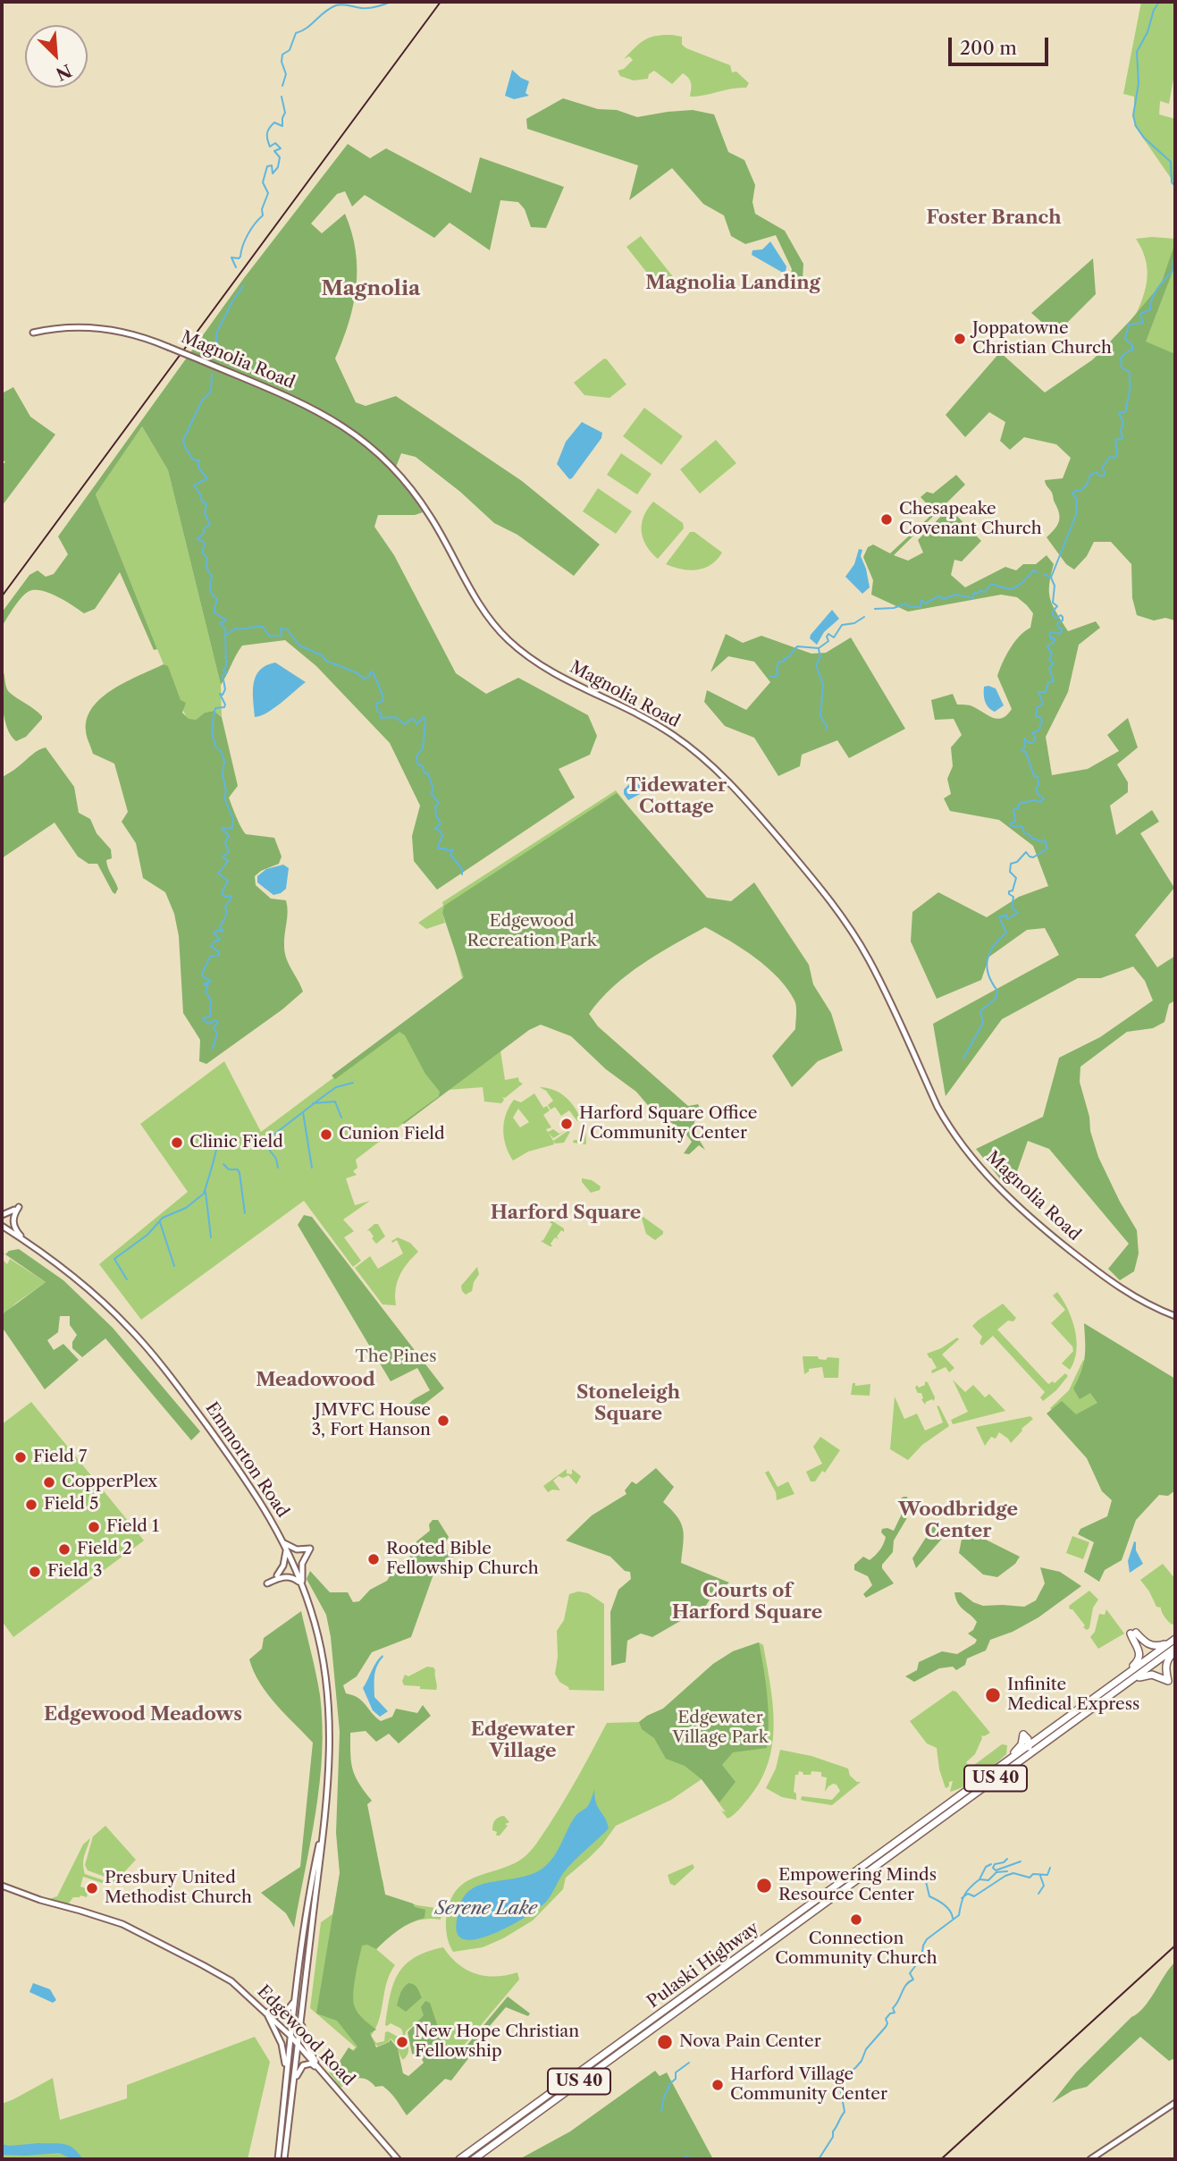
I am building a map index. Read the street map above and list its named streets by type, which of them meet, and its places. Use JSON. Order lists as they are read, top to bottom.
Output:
{
  "streets": {
    "highway": ["US 40", "Pulaski Highway"],
    "main road": ["Magnolia Road", "Emmorton Road", "Edgewood Road"]
  },
  "crossings": [
    ["Emmorton Road", "Edgewood Road"]
  ],
  "districts": [
    "Foster Branch",
    "Magnolia Landing",
    "Magnolia",
    "Tidewater Cottage",
    "Harford Square",
    "Meadowood",
    "Stoneleigh Square",
    "Woodbridge Center",
    "Courts of Harford Square",
    "Edgewood Meadows",
    "Edgewater Village"
  ],
  "water": ["Serene Lake"],
  "parks": ["Edgewood Recreation Park", "The Pines", "Edgewater Village Park"],
  "places": [
    "Joppatowne Christian Church",
    "Chesapeake Covenant Church",
    "Harford Square Office / Community Center",
    "Cunion Field",
    "Clinic Field",
    "JMVFC House 3, Fort Hanson",
    "Field 7",
    "CopperPlex",
    "Field 5",
    "Field 1",
    "Field 2",
    "Rooted Bible Fellowship Church",
    "Field 3",
    "Infinite Medical Express",
    "Empowering Minds Resource Center",
    "Presbury United Methodist Church",
    "Connection Community Church",
    "New Hope Christian Fellowship",
    "Nova Pain Center",
    "Harford Village Community Center"
  ],
  "scale_bar": "200 m",
  "north": "bottom right"
}
